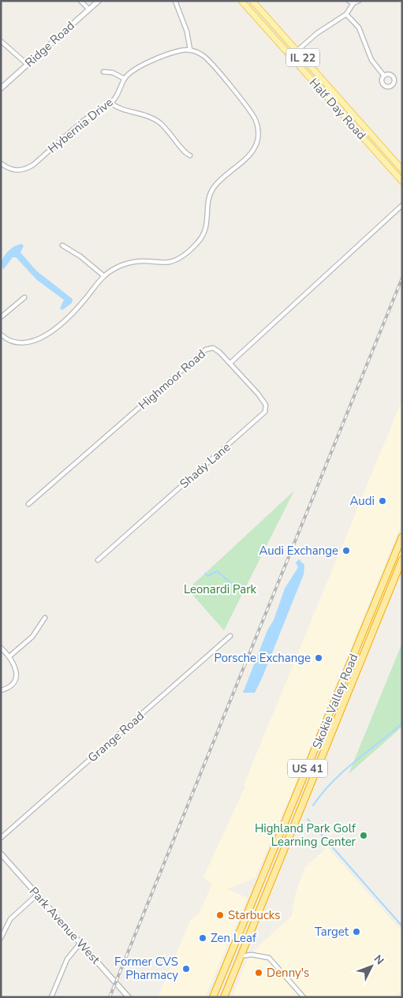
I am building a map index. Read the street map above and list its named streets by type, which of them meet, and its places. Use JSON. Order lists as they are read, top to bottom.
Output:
{
  "streets": {
    "highway": ["Skokie Valley Road", "US 41"],
    "main road": ["IL 22", "Half Day Road"],
    "street": [
      "Ridge Road",
      "Hybernia Drive",
      "Highmoor Road",
      "Shady Lane",
      "Grange Road",
      "Park Avenue West"
    ]
  },
  "crossings": [
    ["Highmoor Road", "Shady Lane"]
  ],
  "parks": ["Leonardi Park"],
  "places": [
    "Audi",
    "Audi Exchange",
    "Porsche Exchange",
    "Highland Park Golf Learning Center",
    "Starbucks",
    "Target",
    "Zen Leaf",
    "Former CVS Pharmacy",
    "Denny's"
  ],
  "north": "top right"
}
